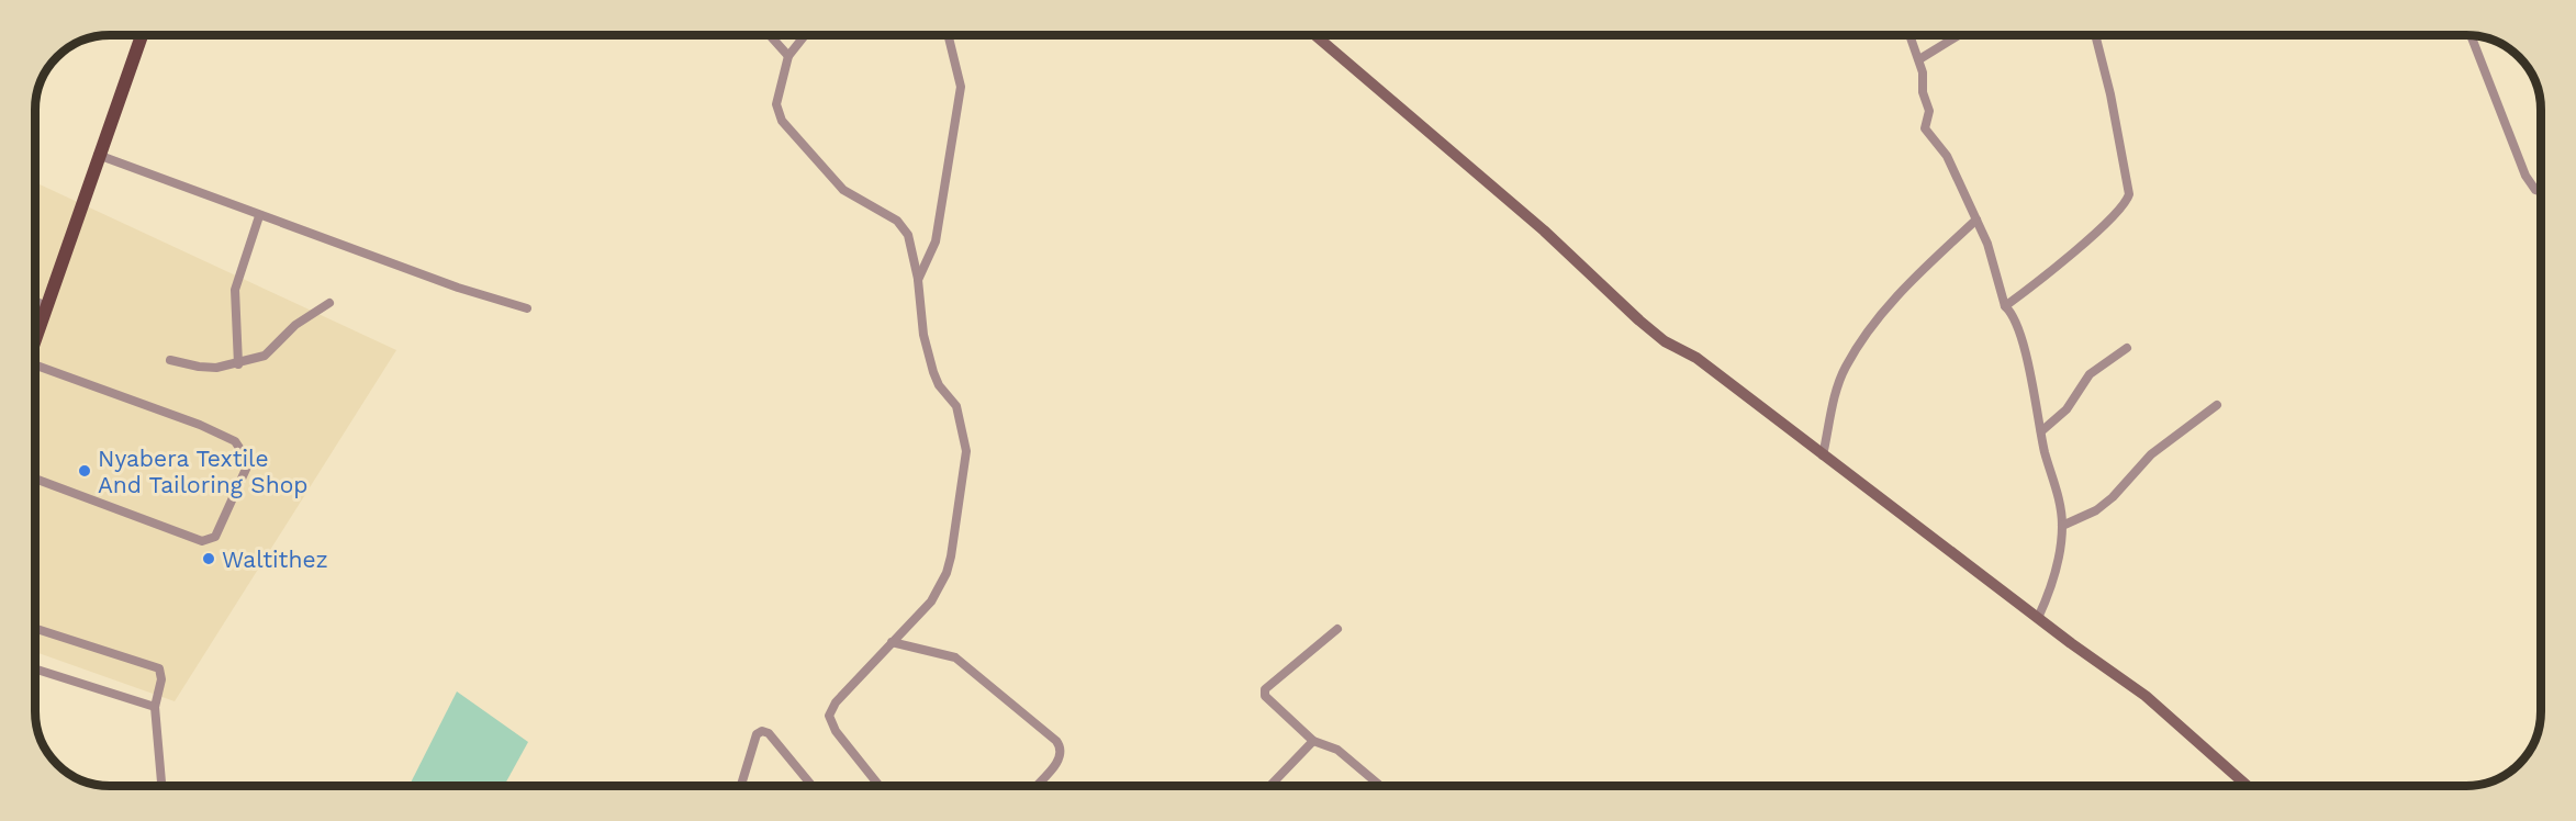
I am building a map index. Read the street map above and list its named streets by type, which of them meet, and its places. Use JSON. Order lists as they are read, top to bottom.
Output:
{
  "places": ["Nyabera Textile And Tailoring Shop", "Waltithez"]
}
